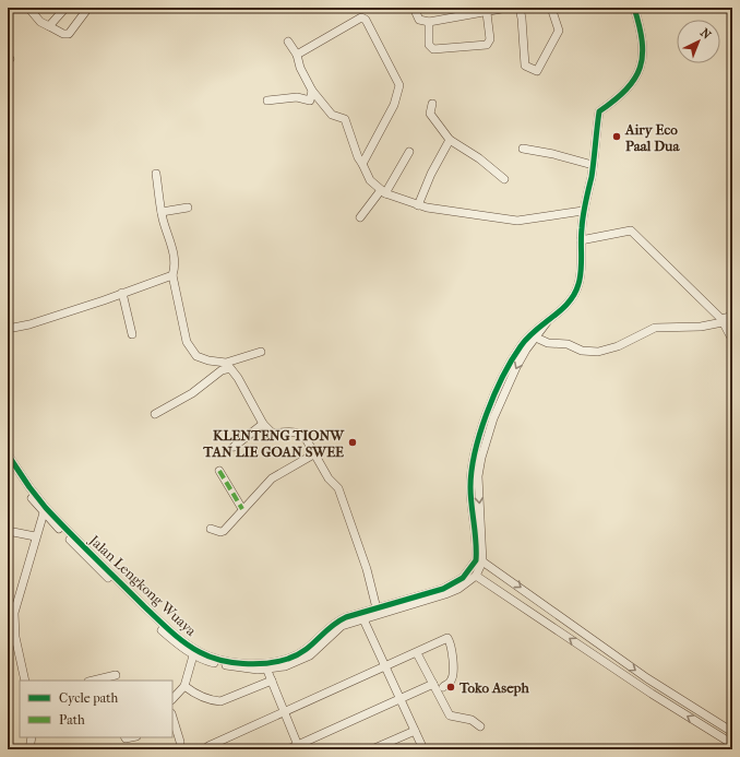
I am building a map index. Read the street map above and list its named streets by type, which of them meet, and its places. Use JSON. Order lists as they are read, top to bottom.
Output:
{
  "streets": {
    "street": ["Jalan Lengkong Wuaya"]
  },
  "places": ["Airy Eco Paal Dua", "KLENTENG TIONW TAN LIE GOAN SWEE", "Toko Aseph"],
  "legend": ["Cycle path", "Path"],
  "north": "top right"
}
